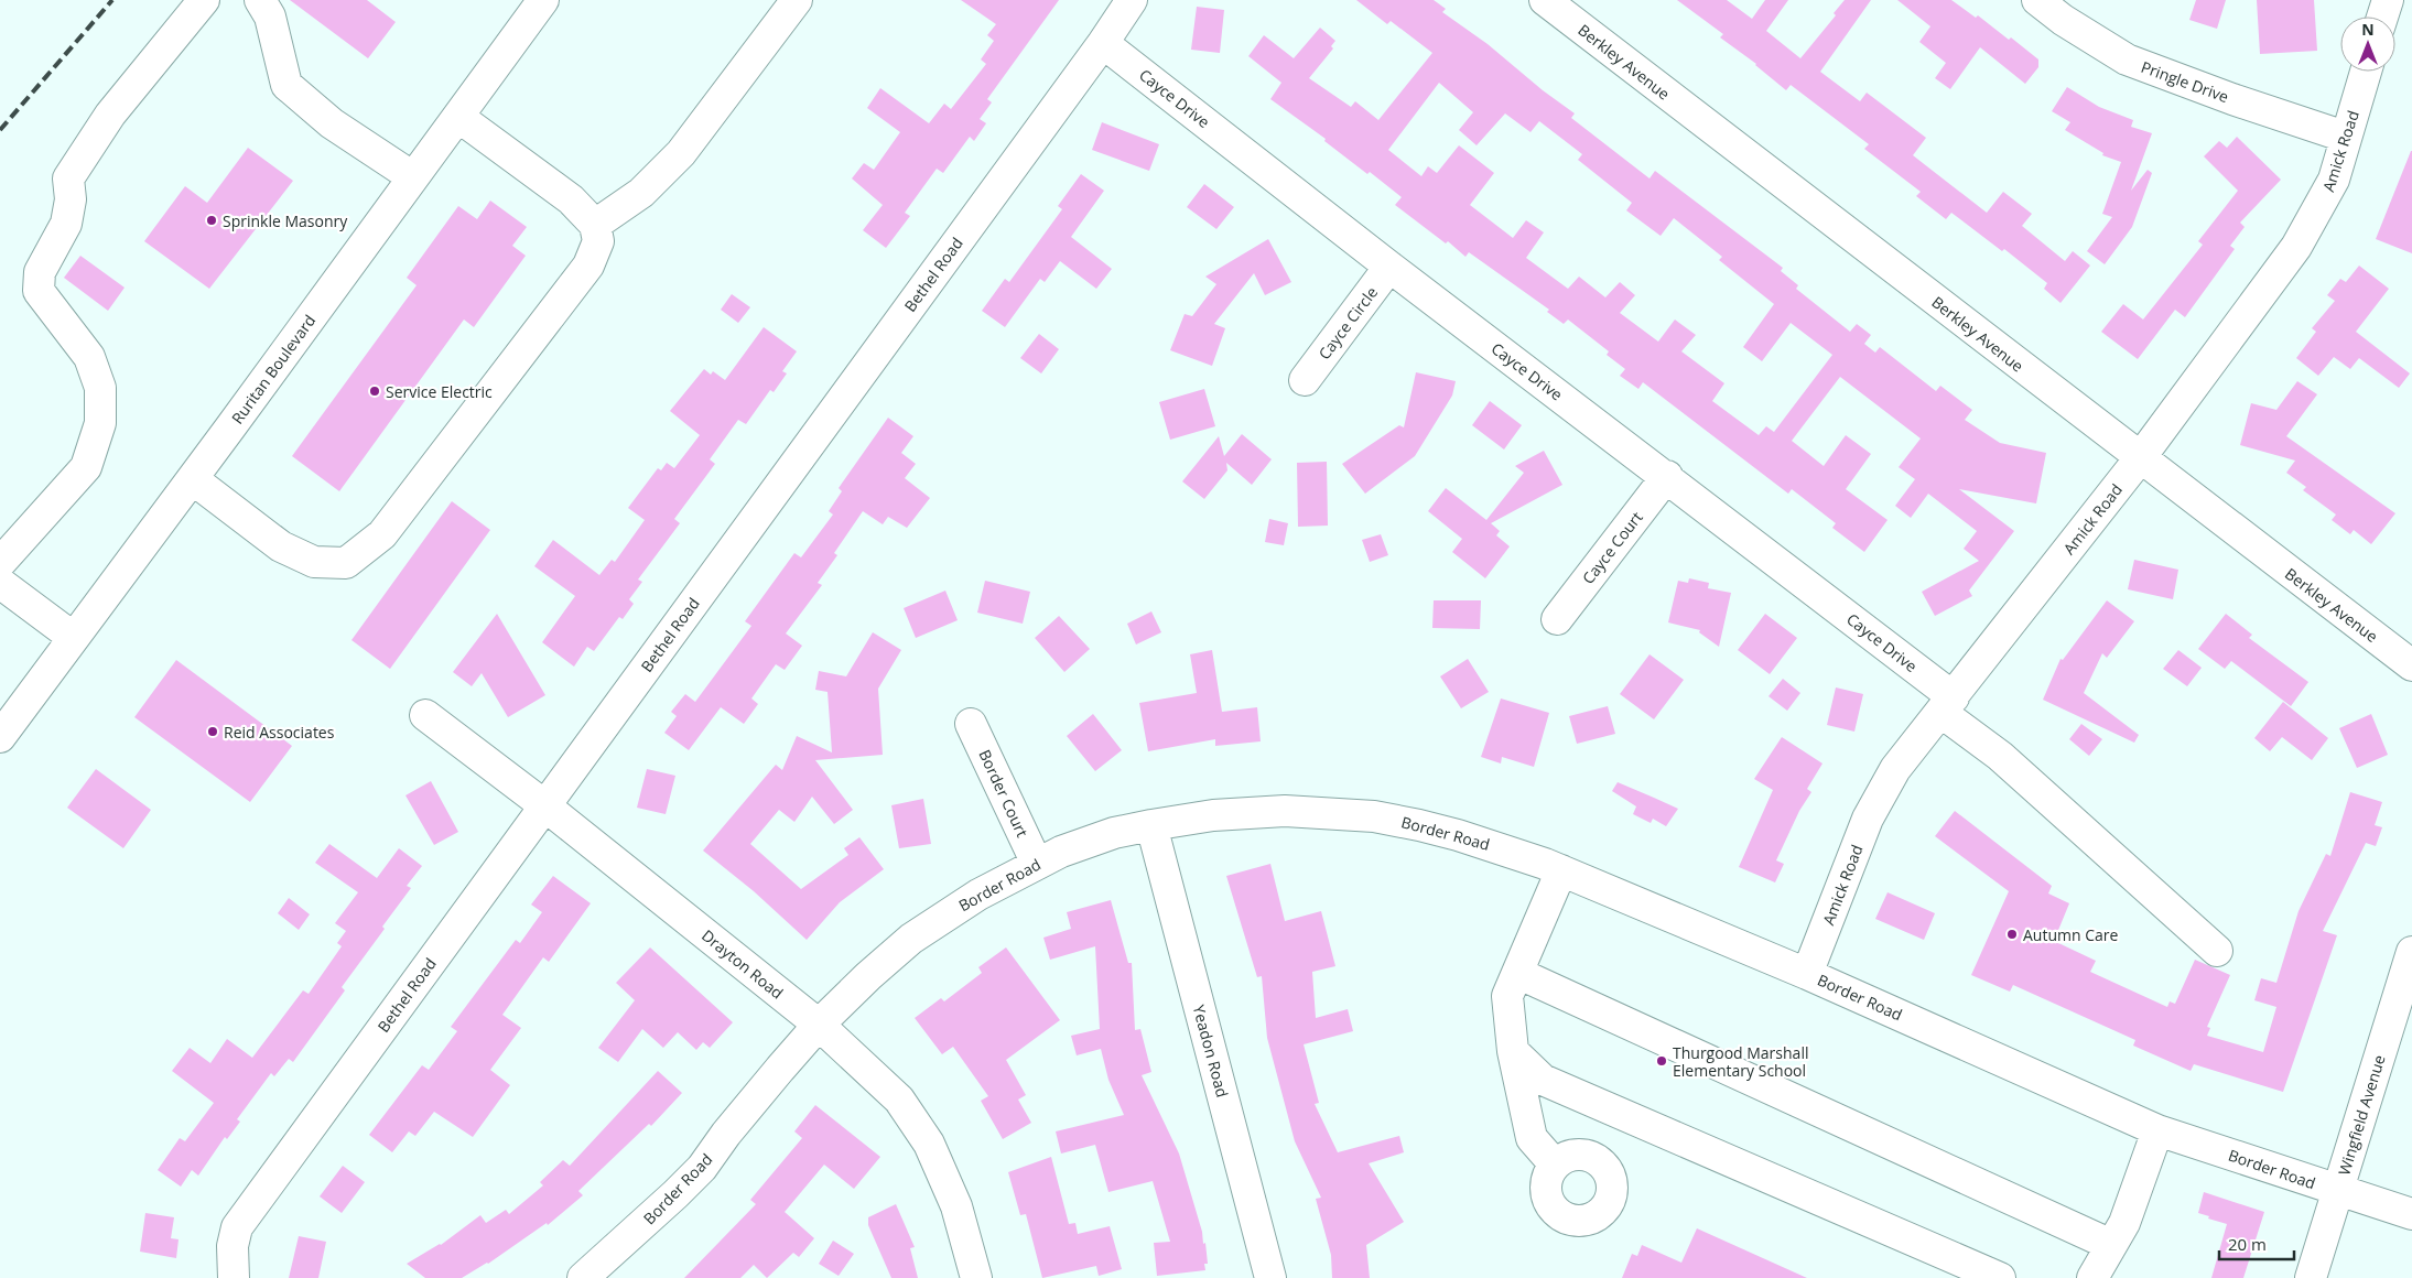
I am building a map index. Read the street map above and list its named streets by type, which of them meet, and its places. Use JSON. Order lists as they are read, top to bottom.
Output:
{
  "streets": {
    "street": [
      "Berkley Avenue",
      "Pringle Drive",
      "Cayce Drive",
      "Amick Road",
      "Bethel Road",
      "Cayce Circle",
      "Ruritan Boulevard",
      "Cayce Court",
      "Border Court",
      "Border Road",
      "Drayton Road",
      "Yeadon Road",
      "Wingfield Avenue"
    ]
  },
  "crossings": [
    ["Berkley Avenue", "Amick Road"],
    ["Pringle Drive", "Amick Road"],
    ["Cayce Drive", "Amick Road"],
    ["Cayce Drive", "Bethel Road"],
    ["Cayce Drive", "Cayce Circle"],
    ["Cayce Drive", "Cayce Court"],
    ["Amick Road", "Border Road"],
    ["Bethel Road", "Drayton Road"],
    ["Border Court", "Border Road"],
    ["Border Road", "Drayton Road"],
    ["Border Road", "Yeadon Road"],
    ["Border Road", "Wingfield Avenue"]
  ],
  "places": [
    "Sprinkle Masonry",
    "Service Electric",
    "Reid Associates",
    "Autumn Care",
    "Thurgood Marshall Elementary School"
  ],
  "scale_bar": "20 m",
  "north": "top"
}
